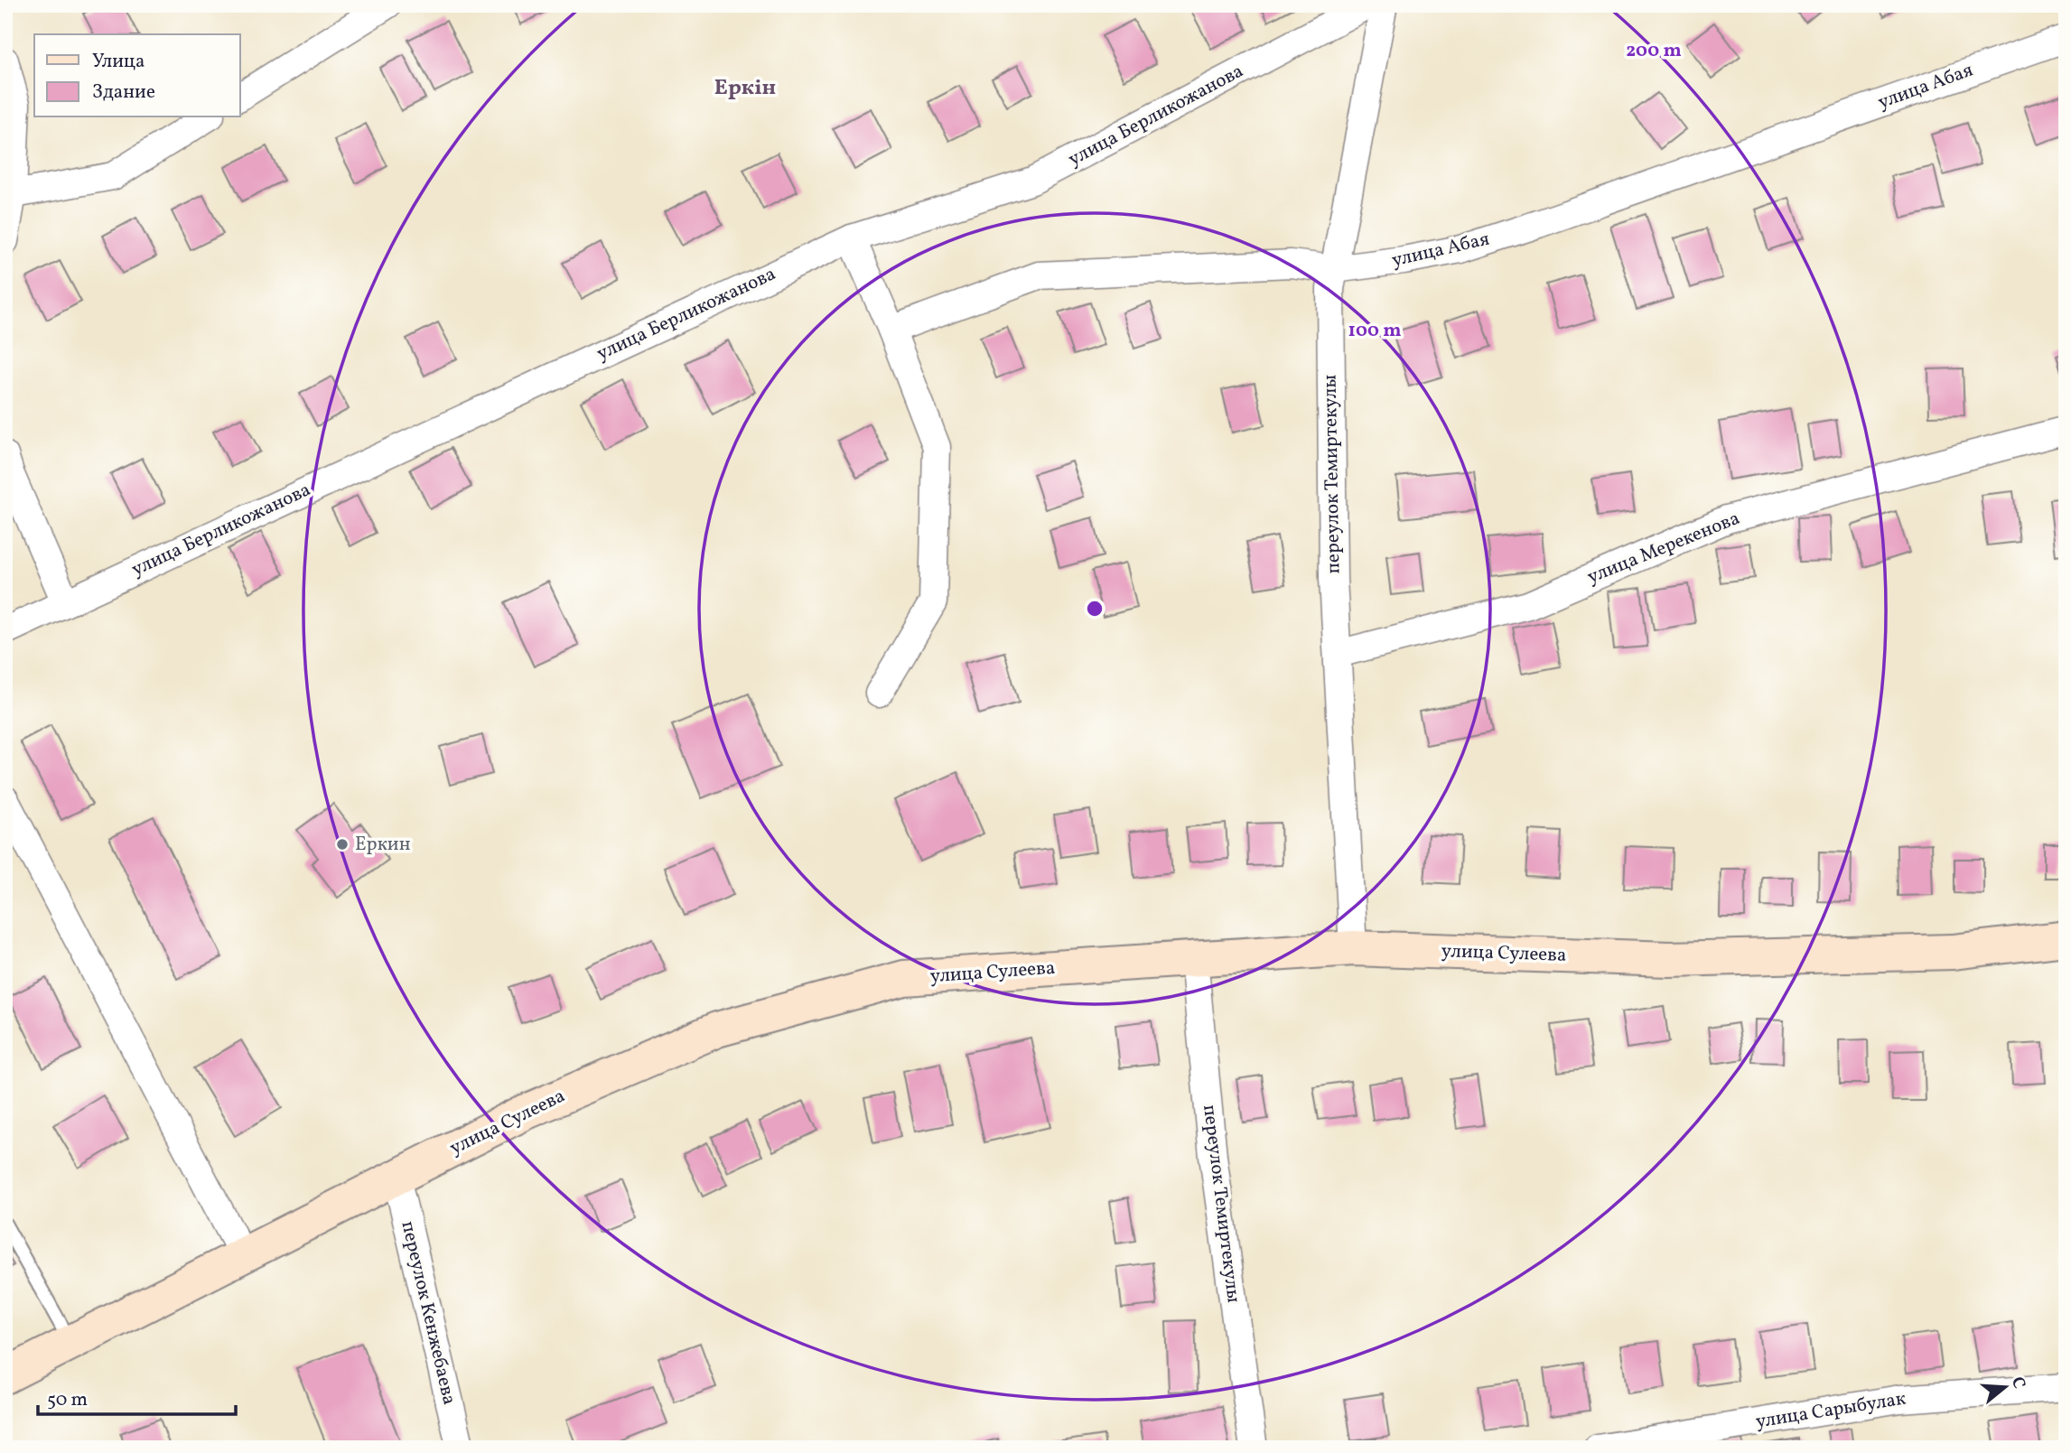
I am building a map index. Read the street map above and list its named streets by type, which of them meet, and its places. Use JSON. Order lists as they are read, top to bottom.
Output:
{
  "streets": {
    "main road": ["улица Сулеева"],
    "street": [
      "улица Абая",
      "улица Берликожанова",
      "переулок Темиртекулы",
      "улица Мерекенова",
      "переулок Кенжебаева",
      "улица Сарыбулак"
    ]
  },
  "crossings": [
    ["улица Абая", "переулок Темиртекулы"],
    ["переулок Темиртекулы", "улица Мерекенова"],
    ["переулок Темиртекулы", "улица Сулеева"],
    ["улица Сулеева", "переулок Кенжебаева"]
  ],
  "districts": ["Еркін"],
  "places": ["Еркин"],
  "legend": ["Улица", "Здание"],
  "scale_bar": "50 m",
  "north": "right",
  "rings": ["200 m", "100 m"]
}
